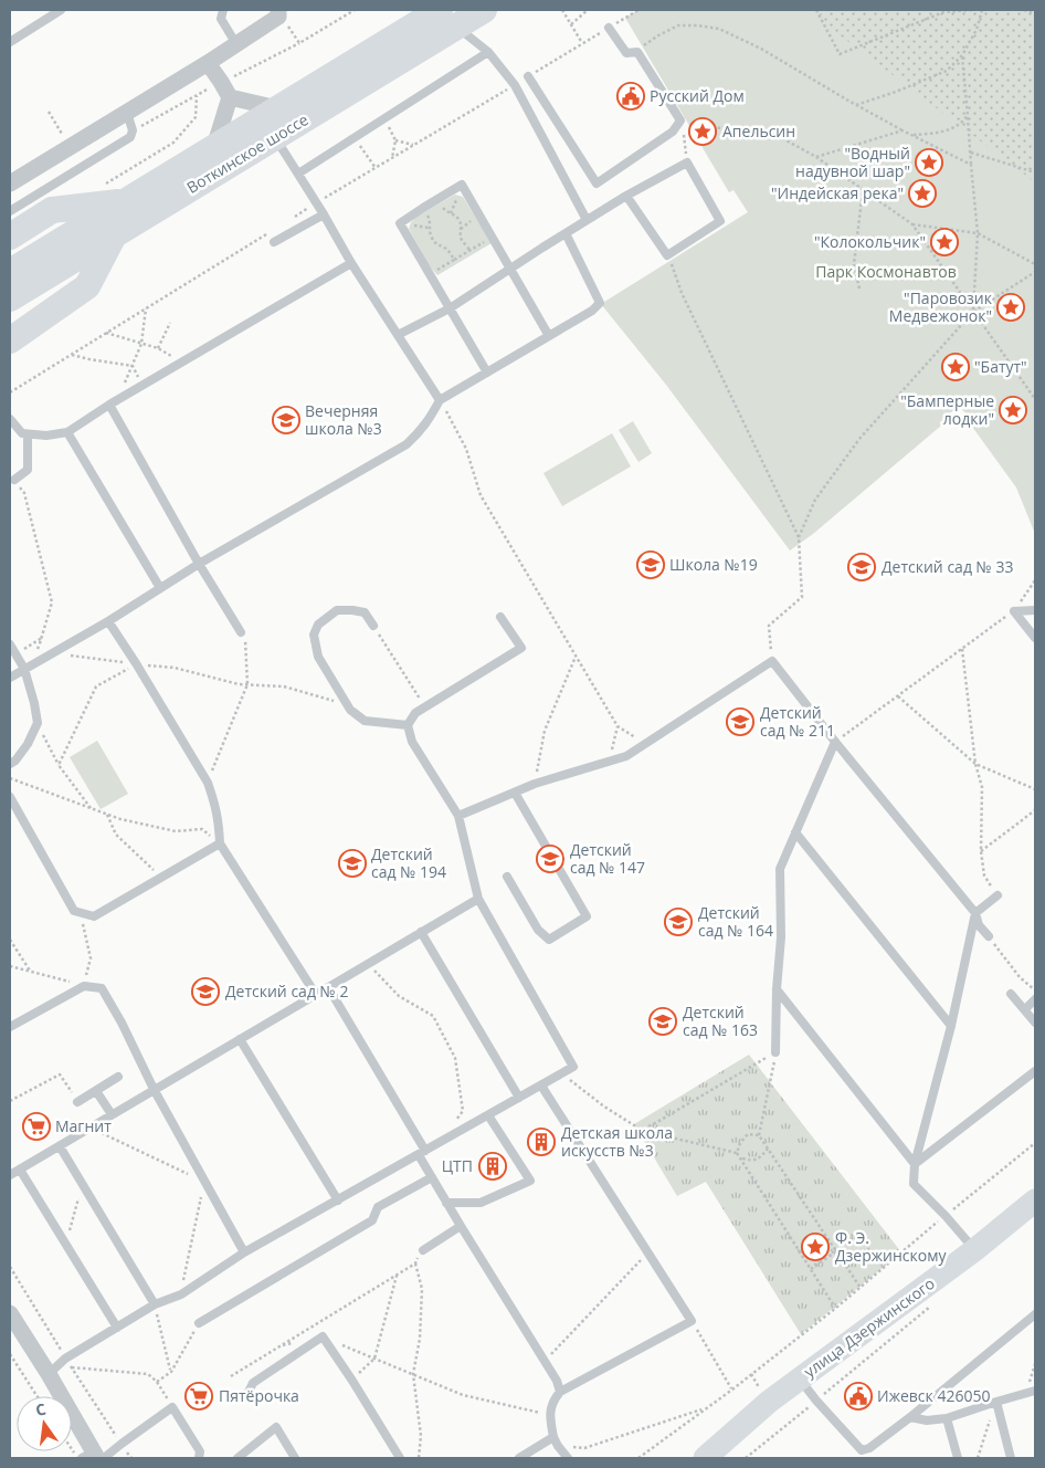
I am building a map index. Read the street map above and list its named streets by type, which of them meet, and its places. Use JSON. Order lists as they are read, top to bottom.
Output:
{
  "streets": {
    "main road": ["Воткинское шоссе"],
    "street": ["улица Дзержинского"]
  },
  "parks": ["Парк Космонавтов"],
  "places": {
    "public building": ["Русский Дом", "Ижевск 426050"],
    "place": [
      "Апельсин",
      "\"Водный надувной шар\"",
      "\"Индейская река\"",
      "\"Колокольчик\"",
      "\"Паровозик Медвежонок\"",
      "\"Батут\"",
      "\"Бамперные лодки\"",
      "Ф. Э. Дзержинскому"
    ],
    "school or university": [
      "Вечерняя школа №3",
      "Школа №19",
      "Детский сад № 33",
      "Детский сад № 211",
      "Детский сад № 147",
      "Детский сад № 194",
      "Детский сад № 164",
      "Детский сад № 2",
      "Детский сад № 163"
    ],
    "supermarket": ["Магнит", "Пятёрочка"],
    "building": ["Детская школа искусств №3", "ЦТП"]
  },
  "north": "top"
}
